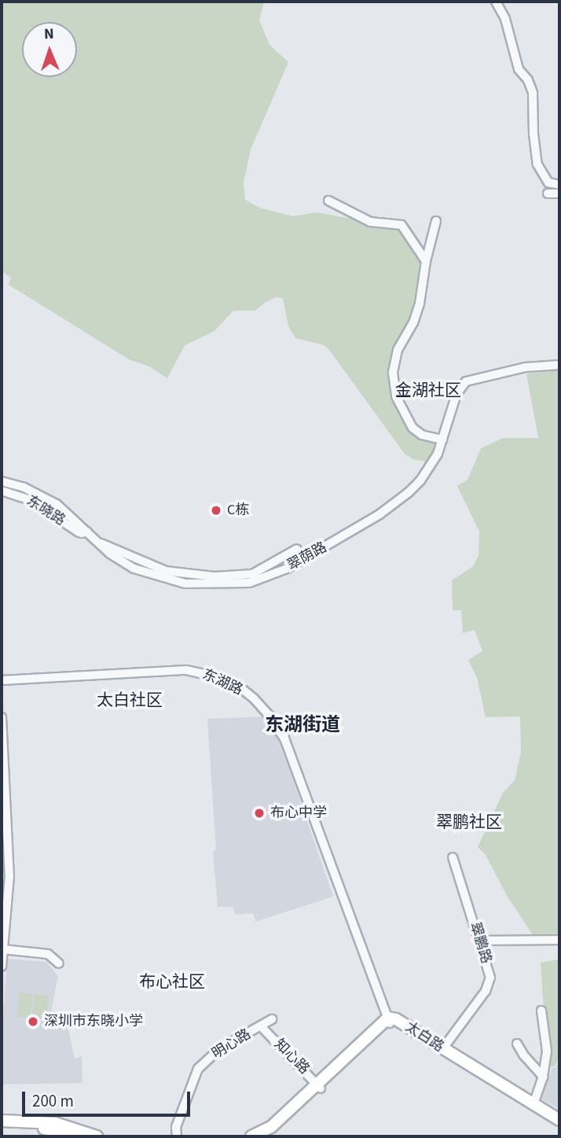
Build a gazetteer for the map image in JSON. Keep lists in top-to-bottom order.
{
  "streets": {
    "main road": ["太白路"],
    "street": [
      "东晓路",
      "翠荫路",
      "东湖路",
      "翠鹏路",
      "明心路",
      "知心路"
    ]
  },
  "crossings": [
    ["东晓路", "翠荫路"],
    ["东湖路", "太白路"],
    ["翠鹏路", "太白路"],
    ["太白路", "知心路"],
    ["明心路", "知心路"]
  ],
  "districts": [
    "金湖社区",
    "太白社区",
    "东湖街道",
    "翠鹏社区",
    "布心社区"
  ],
  "places": ["C栋", "布心中学", "深圳市东晓小学"],
  "scale_bar": "200 m",
  "north": "top"
}
